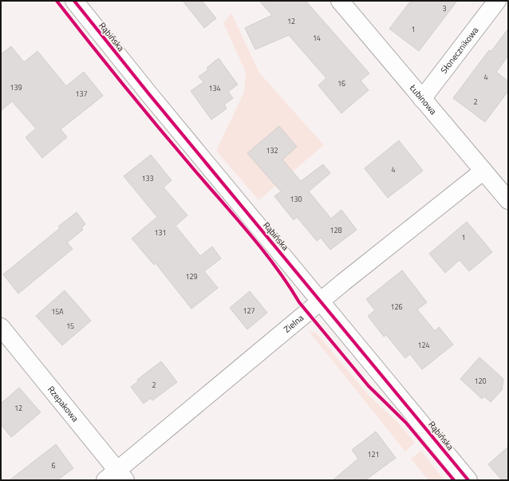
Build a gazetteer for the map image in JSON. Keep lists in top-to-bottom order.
{
  "streets": {
    "street": [
      "Rąbińska",
      "Słonecznikowa",
      "Łubinowa",
      "Zielna",
      "Rzepakowa"
    ]
  },
  "crossings": [
    ["Rąbińska", "Zielna"],
    ["Słonecznikowa", "Łubinowa"],
    ["Łubinowa", "Zielna"],
    ["Zielna", "Rzepakowa"]
  ],
  "house_numbers": [
    "3",
    "12",
    "1",
    "14",
    "4",
    "16",
    "139",
    "134",
    "137",
    "2",
    "132",
    "4",
    "133",
    "130",
    "128",
    "131",
    "1",
    "129",
    "126",
    "127",
    "15A",
    "15",
    "124",
    "120",
    "2",
    "12",
    "121",
    "6"
  ]
}
